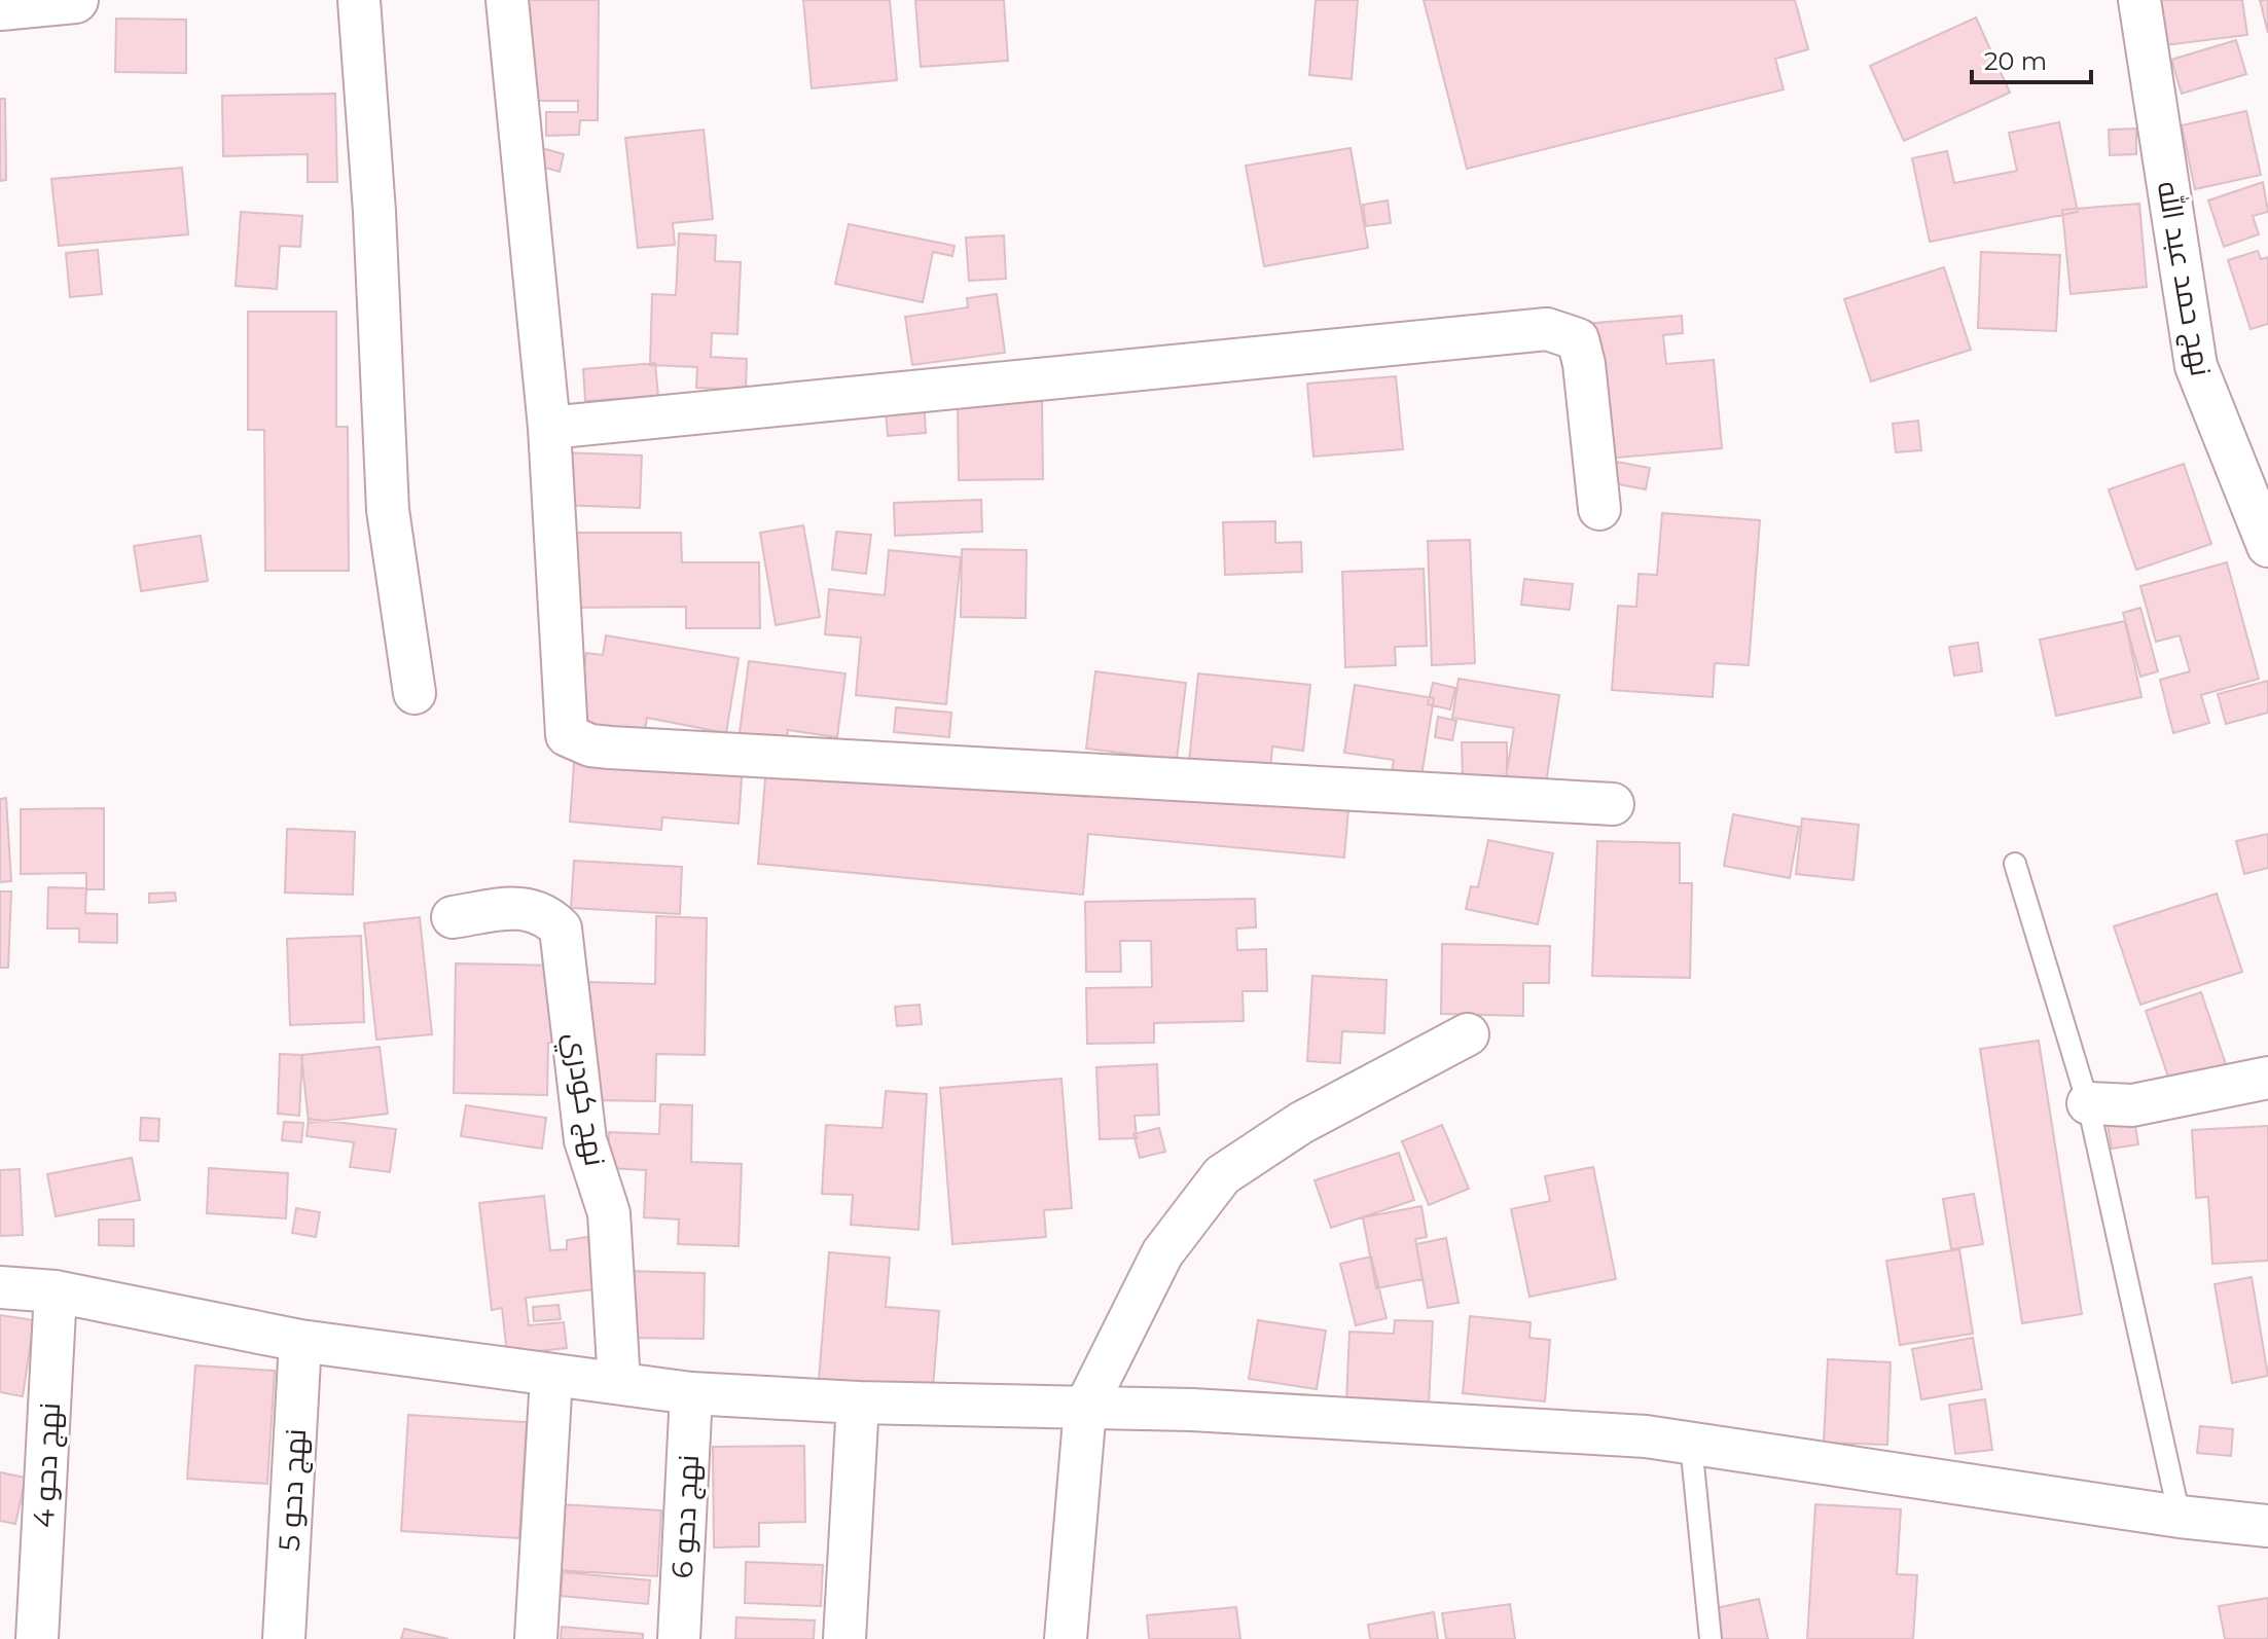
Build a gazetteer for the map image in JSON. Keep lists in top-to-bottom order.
{
  "streets": {
    "street": [
      "نهج حمد عبد الله",
      "نهج كودري",
      "نهج دحو 4",
      "نهج دحو 5",
      "نهج دحو 6"
    ]
  },
  "scale_bar": "20 m"
}
